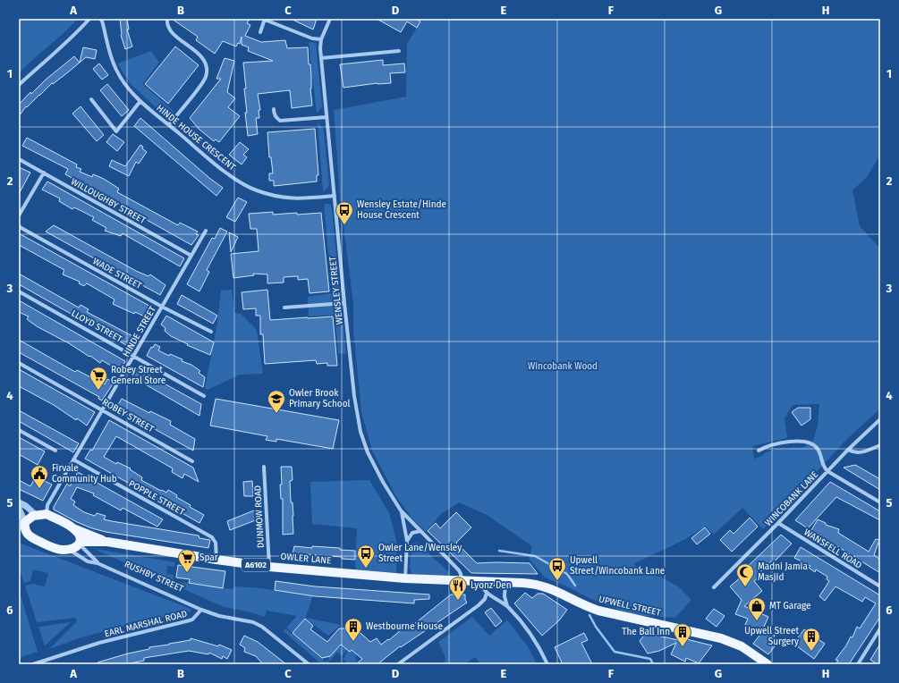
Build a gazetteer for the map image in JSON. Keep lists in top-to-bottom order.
{
  "streets": {
    "main road": ["OWLER LANE", "A6102", "UPWELL STREET"],
    "street": [
      "HINDE HOUSE CRESCENT",
      "WILLOUGHBY STREET",
      "WADE STREET",
      "WENSLEY STREET",
      "LLOYD STREET",
      "HINDE STREET",
      "ROBEY STREET",
      "POPPLE STREET",
      "WINCOBANK LANE",
      "DUNMOW ROAD",
      "WANSFELL ROAD",
      "RUSHBY STREET",
      "EARL MARSHAL ROAD"
    ]
  },
  "crossings": [
    ["HINDE HOUSE CRESCENT", "WENSLEY STREET"],
    ["WILLOUGHBY STREET", "HINDE STREET"],
    ["WADE STREET", "HINDE STREET"],
    ["WENSLEY STREET", "OWLER LANE"],
    ["WENSLEY STREET", "UPWELL STREET"],
    ["LLOYD STREET", "HINDE STREET"],
    ["HINDE STREET", "ROBEY STREET"],
    ["HINDE STREET", "POPPLE STREET"],
    ["HINDE STREET", "OWLER LANE"],
    ["POPPLE STREET", "OWLER LANE"],
    ["WINCOBANK LANE", "WANSFELL ROAD"],
    ["DUNMOW ROAD", "OWLER LANE"],
    ["OWLER LANE", "RUSHBY STREET"],
    ["OWLER LANE", "UPWELL STREET"],
    ["RUSHBY STREET", "EARL MARSHAL ROAD"]
  ],
  "parks": ["Wincobank Wood"],
  "places": {
    "bus stop": ["Wensley Estate/Hinde House Crescent", "Owler Lane/Wensley Street", "Upwell Street/Wincobank Lane"],
    "supermarket": ["Robey Street General Store", "Spar"],
    "school or university": ["Owler Brook Primary School"],
    "public building": ["Firvale Community Hub"],
    "mosque": ["Madni Jamia Masjid"],
    "restaurant": ["Lyonz Den"],
    "shop": ["MT Garage"],
    "building": ["Westbourne House", "The Ball Inn", "Upwell Street Surgery"]
  },
  "grid": {
    "columns": [
      "A",
      "B",
      "C",
      "D",
      "E",
      "F",
      "G",
      "H"
    ],
    "rows": [
      "1",
      "2",
      "3",
      "4",
      "5",
      "6"
    ]
  }
}
